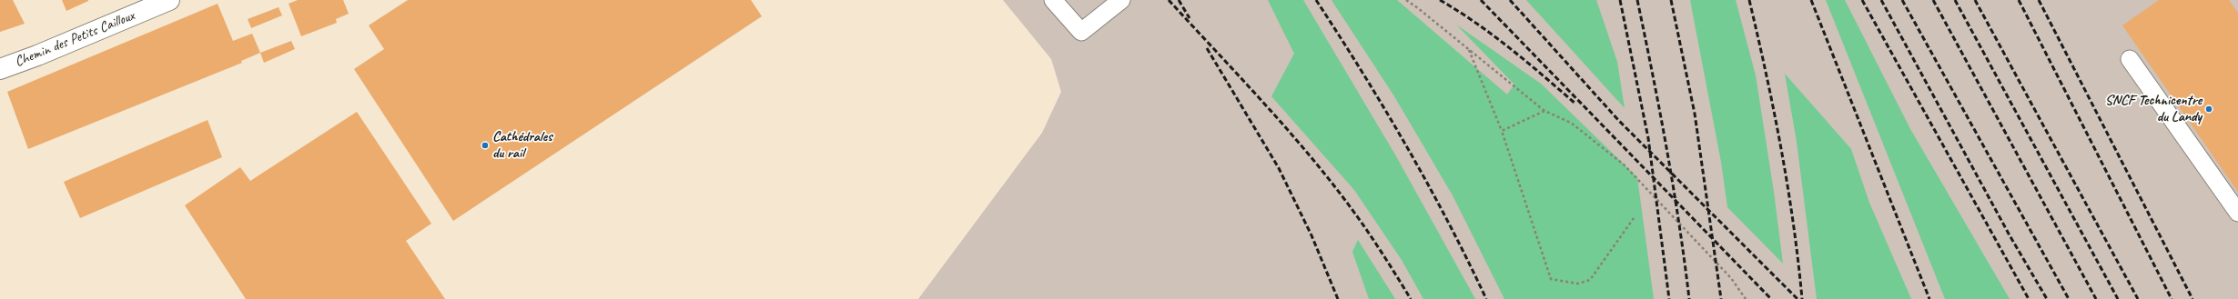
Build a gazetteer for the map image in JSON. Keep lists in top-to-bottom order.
{
  "streets": {
    "street": ["Chemin des Petits Cailloux"]
  },
  "places": ["SNCF Technicentre du Landy", "Cathédrales du rail"]
}
